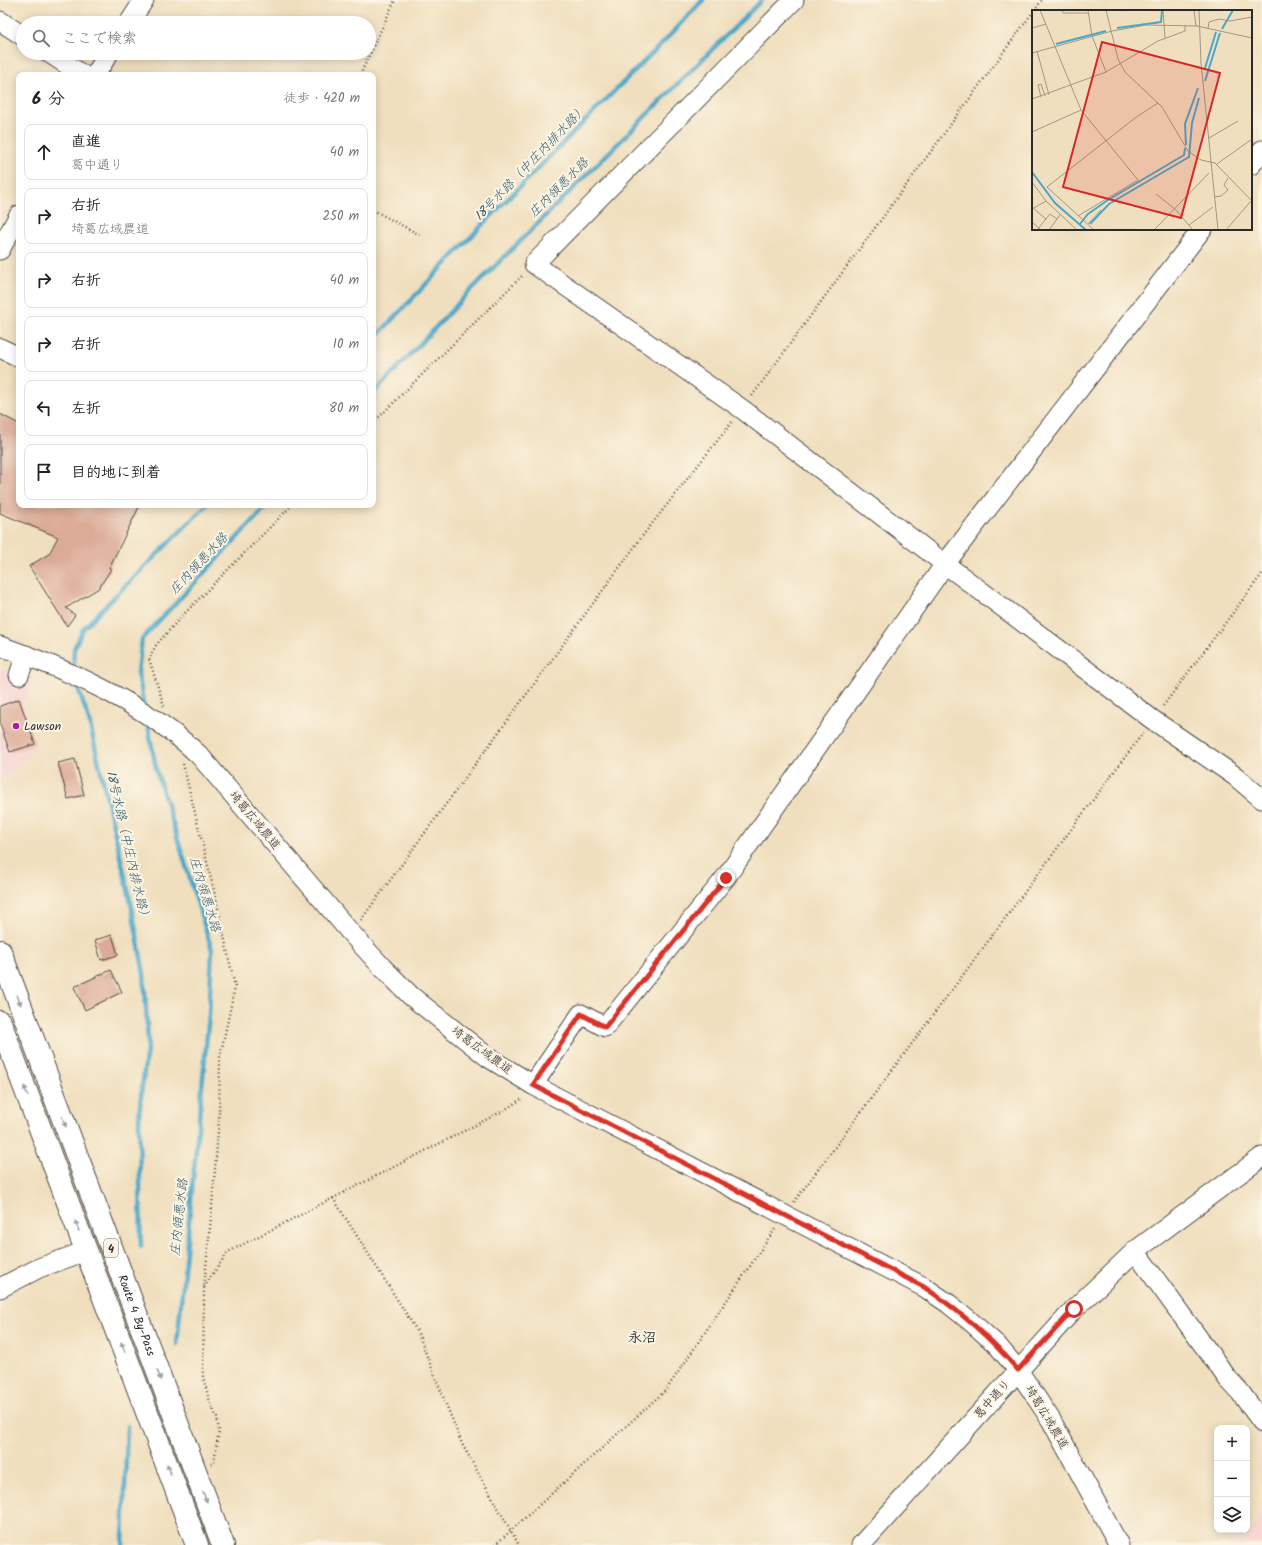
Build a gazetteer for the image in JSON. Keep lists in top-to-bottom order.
{
  "streets": {
    "highway": ["4", "Route 4 By-Pass"],
    "street": ["埼葛広域農道", "葛中通り"]
  },
  "crossings": [
    ["埼葛広域農道", "葛中通り"]
  ],
  "districts": ["永沼"],
  "water": ["18号水路（中庄内排水路）", "庄内領悪水路"],
  "places": ["Lawson"],
  "page": {
    "search": "ここで検索",
    "heading": ["6 分", "徒歩 · 420 m"],
    "list": [
      ["直進", "葛中通り", "40 m"],
      ["右折", "埼葛広域農道", "250 m"],
      ["右折", "40 m"],
      ["右折", "10 m"],
      ["左折", "80 m"],
      "目的地に到着"
    ],
    "map_buttons": ["+", "−"]
  }
}
